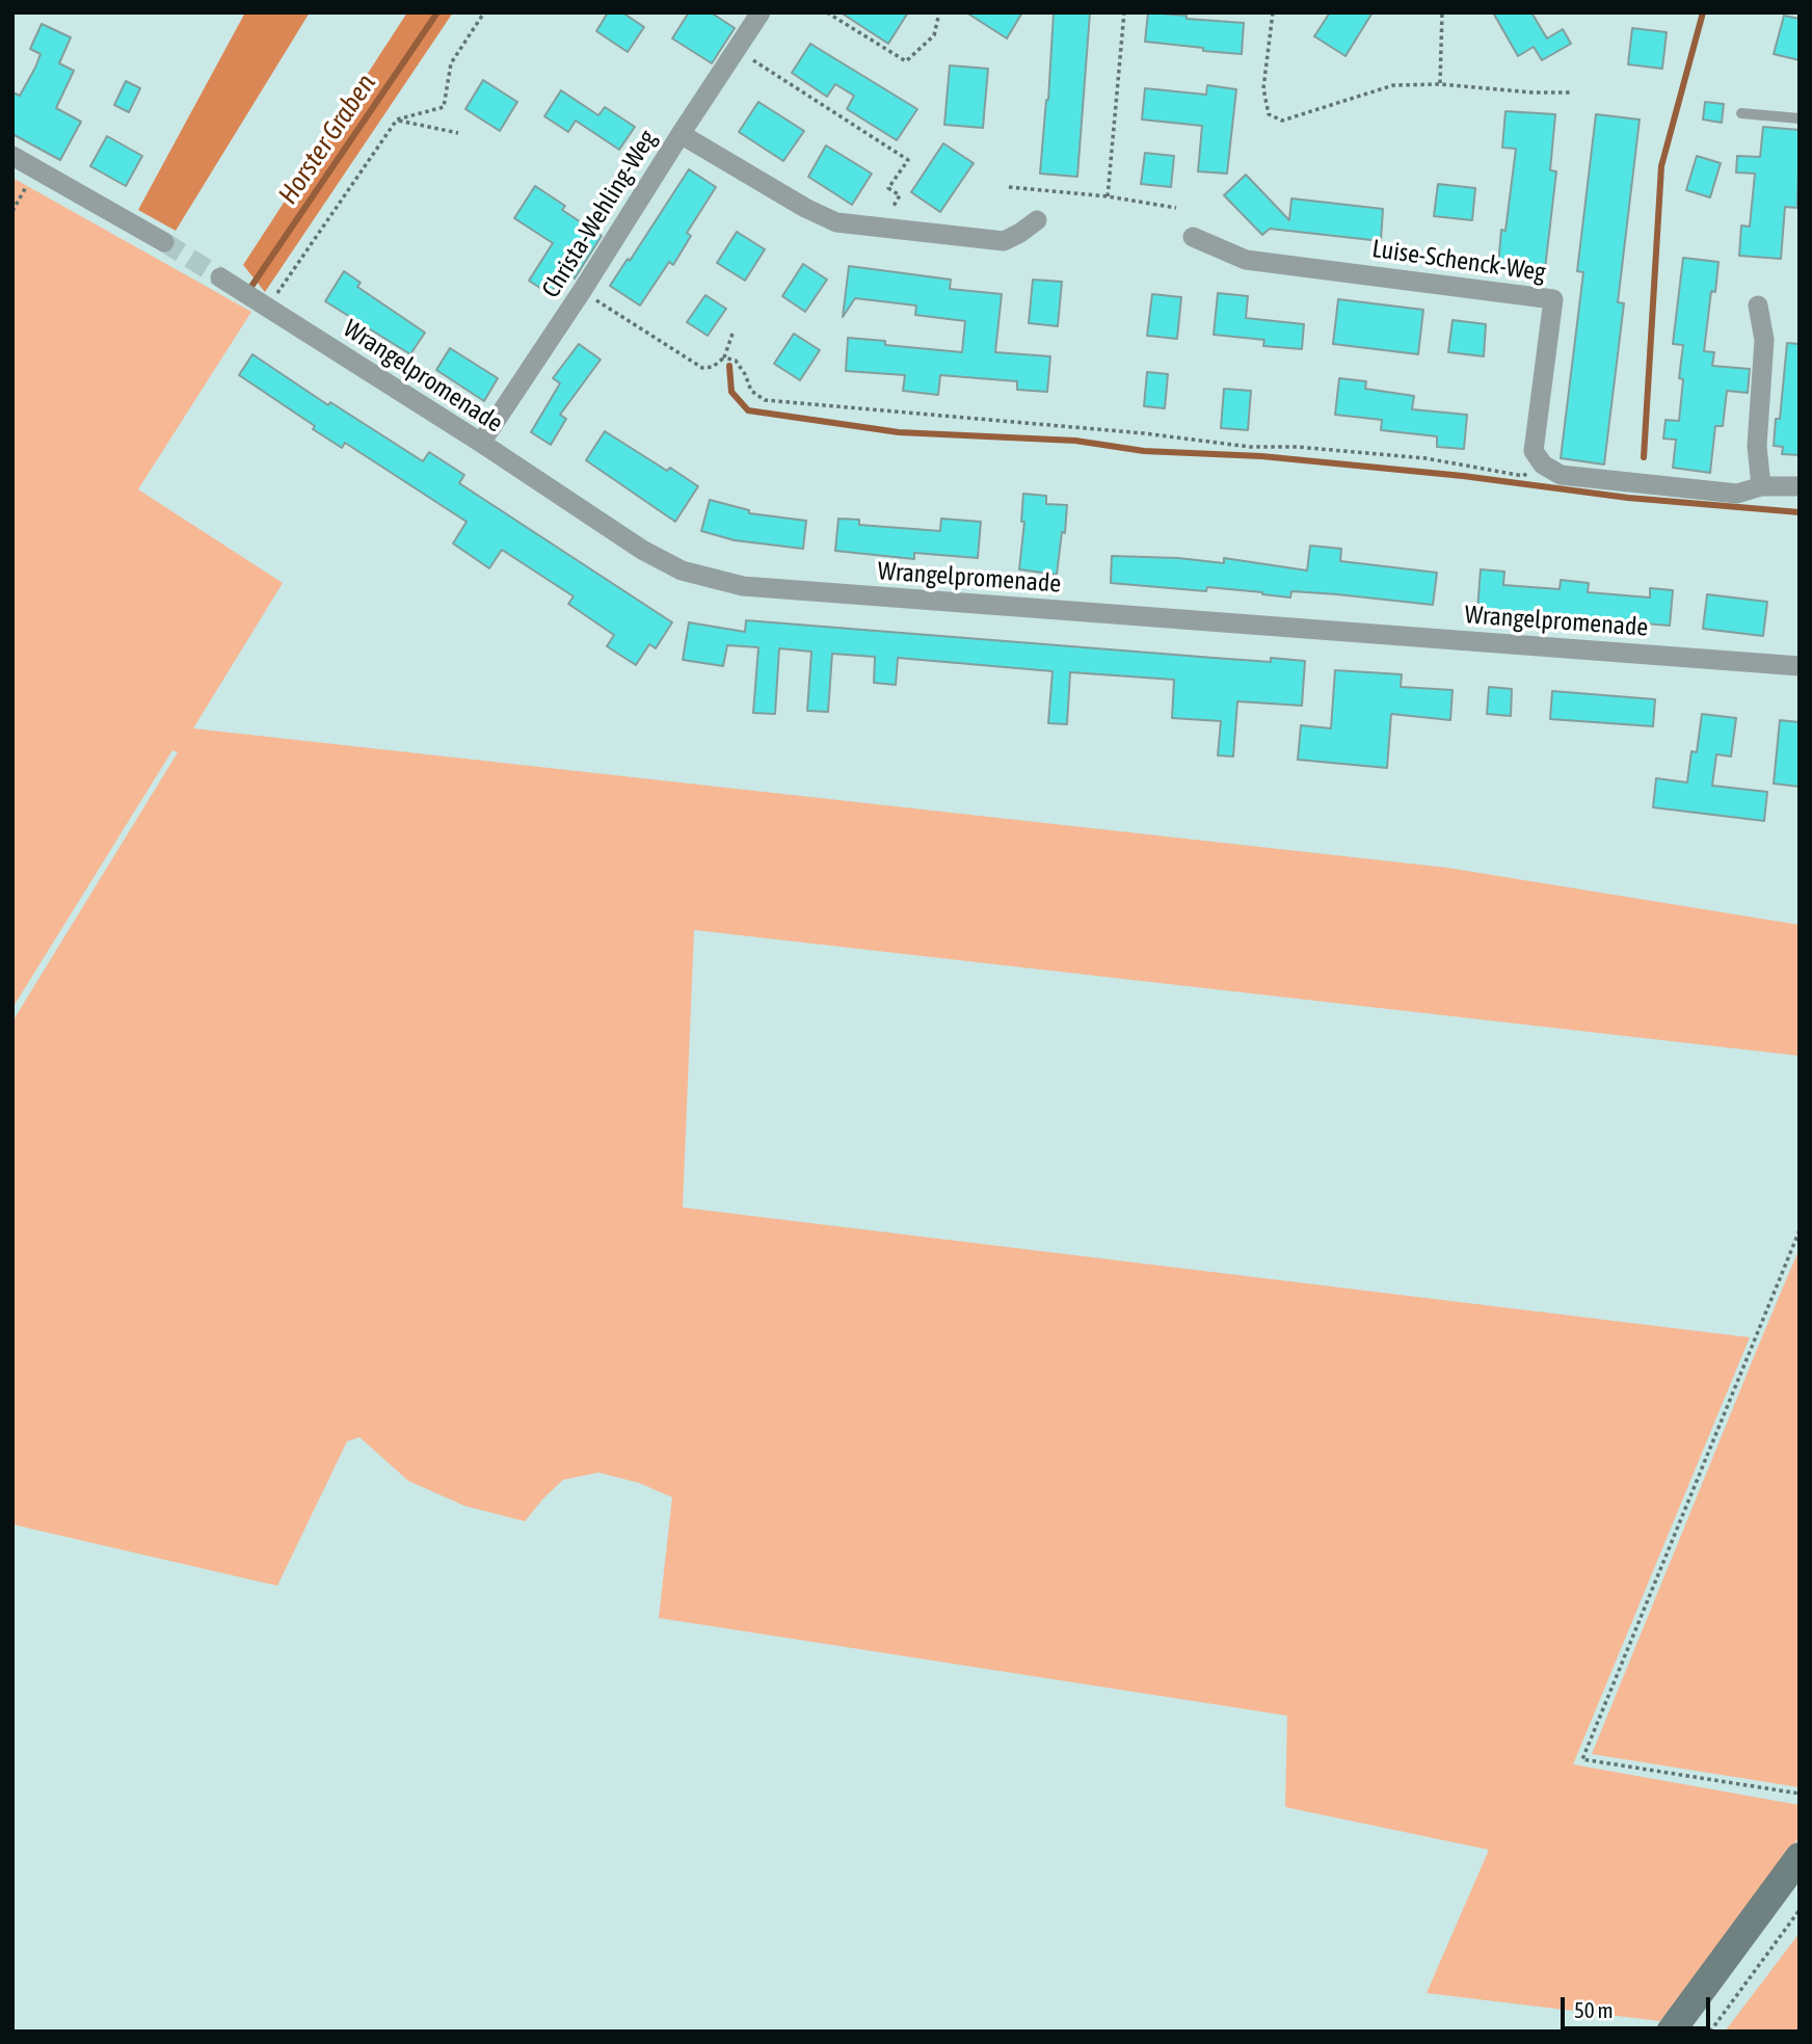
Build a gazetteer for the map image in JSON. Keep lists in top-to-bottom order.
{
  "streets": {
    "street": ["Christa-Wehling-Weg", "Luise-Schenck-Weg", "Wrangelpromenade"]
  },
  "crossings": [
    ["Christa-Wehling-Weg", "Wrangelpromenade"]
  ],
  "water": ["Horster Graben"],
  "scale_bar": "50 m"
}
